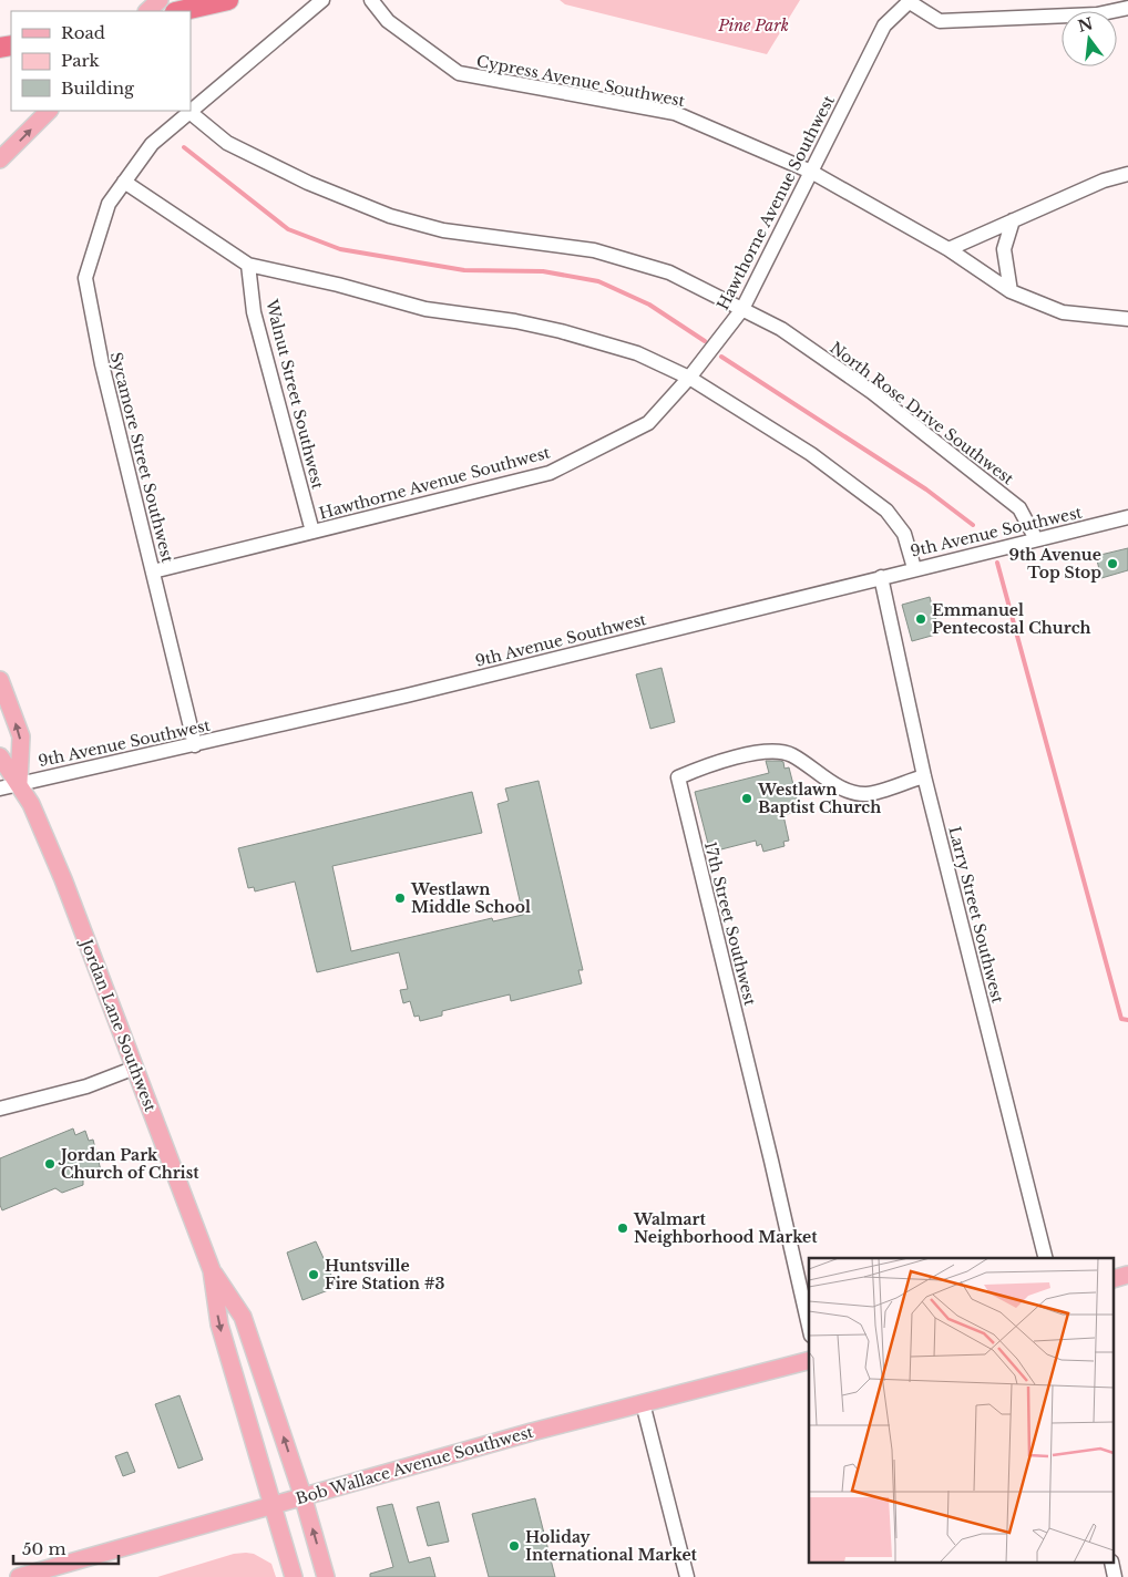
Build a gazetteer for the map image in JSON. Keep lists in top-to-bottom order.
{
  "streets": {
    "main road": ["Jordan Lane Southwest", "Bob Wallace Avenue Southwest"],
    "street": [
      "Cypress Avenue Southwest",
      "Hawthorne Avenue Southwest",
      "Walnut Street Southwest",
      "North Rose Drive Southwest",
      "Sycamore Street Southwest",
      "9th Avenue Southwest",
      "Larry Street Southwest",
      "17th Street Southwest"
    ]
  },
  "crossings": [
    ["Cypress Avenue Southwest", "Hawthorne Avenue Southwest"],
    ["Hawthorne Avenue Southwest", "Walnut Street Southwest"],
    ["Hawthorne Avenue Southwest", "North Rose Drive Southwest"],
    ["Hawthorne Avenue Southwest", "Sycamore Street Southwest"],
    ["North Rose Drive Southwest", "Sycamore Street Southwest"],
    ["North Rose Drive Southwest", "9th Avenue Southwest"],
    ["Sycamore Street Southwest", "9th Avenue Southwest"],
    ["9th Avenue Southwest", "Larry Street Southwest"],
    ["9th Avenue Southwest", "Jordan Lane Southwest"],
    ["Larry Street Southwest", "17th Street Southwest"],
    ["Jordan Lane Southwest", "Bob Wallace Avenue Southwest"]
  ],
  "parks": ["Pine Park"],
  "places": [
    "9th Avenue Top Stop",
    "Emmanuel Pentecostal Church",
    "Westlawn Baptist Church",
    "Westlawn Middle School",
    "Jordan Park Church of Christ",
    "Walmart Neighborhood Market",
    "Huntsville Fire Station #3",
    "Holiday International Market"
  ],
  "legend": ["Road", "Park", "Building"],
  "scale_bar": "50 m",
  "north": "top"
}
